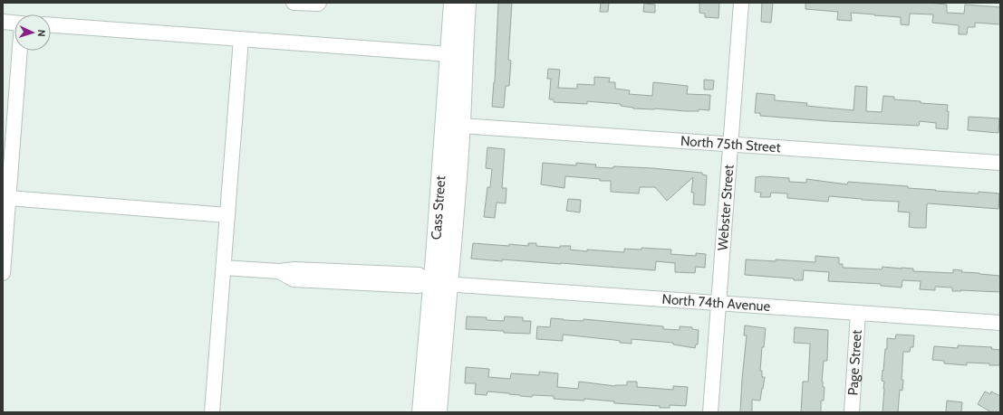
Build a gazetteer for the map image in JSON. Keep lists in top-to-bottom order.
{
  "streets": {
    "main road": ["Cass Street"],
    "street": [
      "North 75th Street",
      "Webster Street",
      "North 74th Avenue",
      "Page Street"
    ]
  },
  "crossings": [
    ["North 75th Street", "Webster Street"],
    ["North 75th Street", "Cass Street"],
    ["Webster Street", "North 74th Avenue"],
    ["Cass Street", "North 74th Avenue"],
    ["North 74th Avenue", "Page Street"]
  ],
  "north": "right"
}
